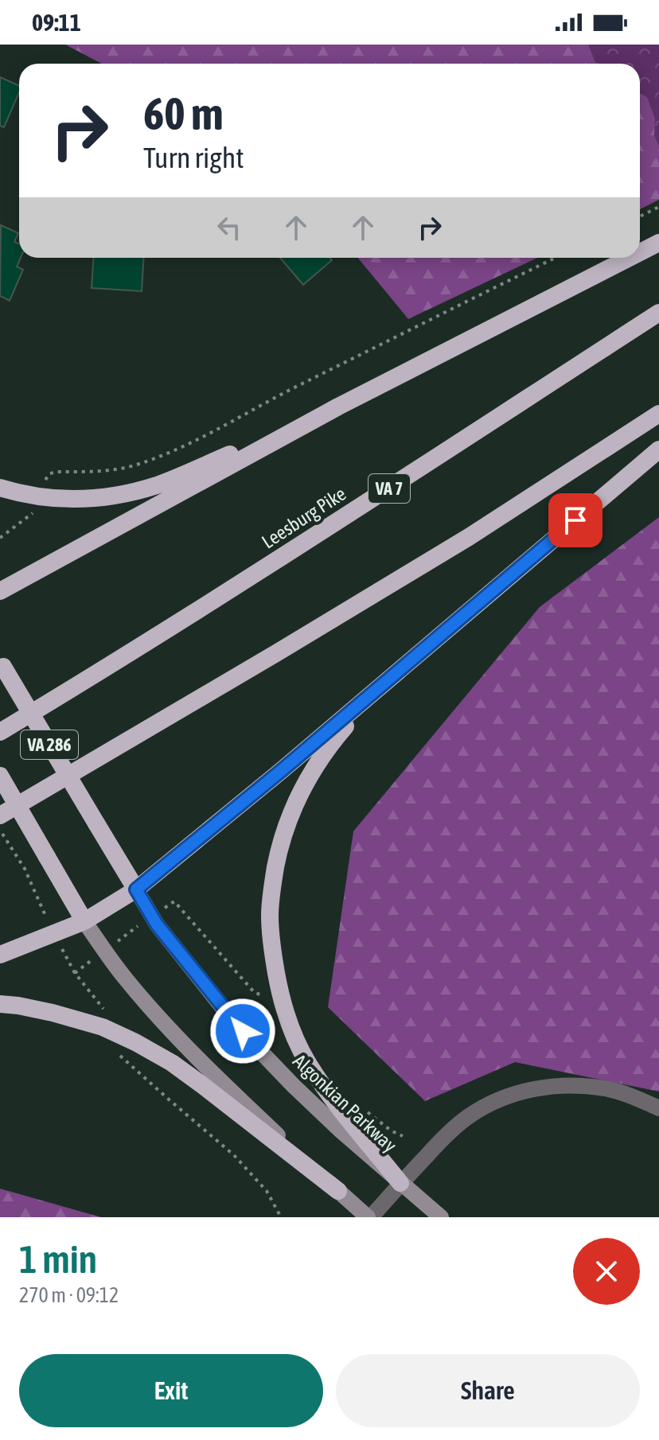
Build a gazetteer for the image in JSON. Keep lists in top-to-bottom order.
{
  "streets": {
    "highway": ["VA 7", "Leesburg Pike", "VA 286"],
    "main road": ["Algonkian Parkway"]
  },
  "crossings": [
    ["VA 286", "Algonkian Parkway"]
  ],
  "page": {
    "status": "09:11",
    "turn": ["60 m", "Turn right"],
    "heading": ["1 min", "270 m · 09:12"],
    "buttons": ["Exit", "Share"]
  }
}
